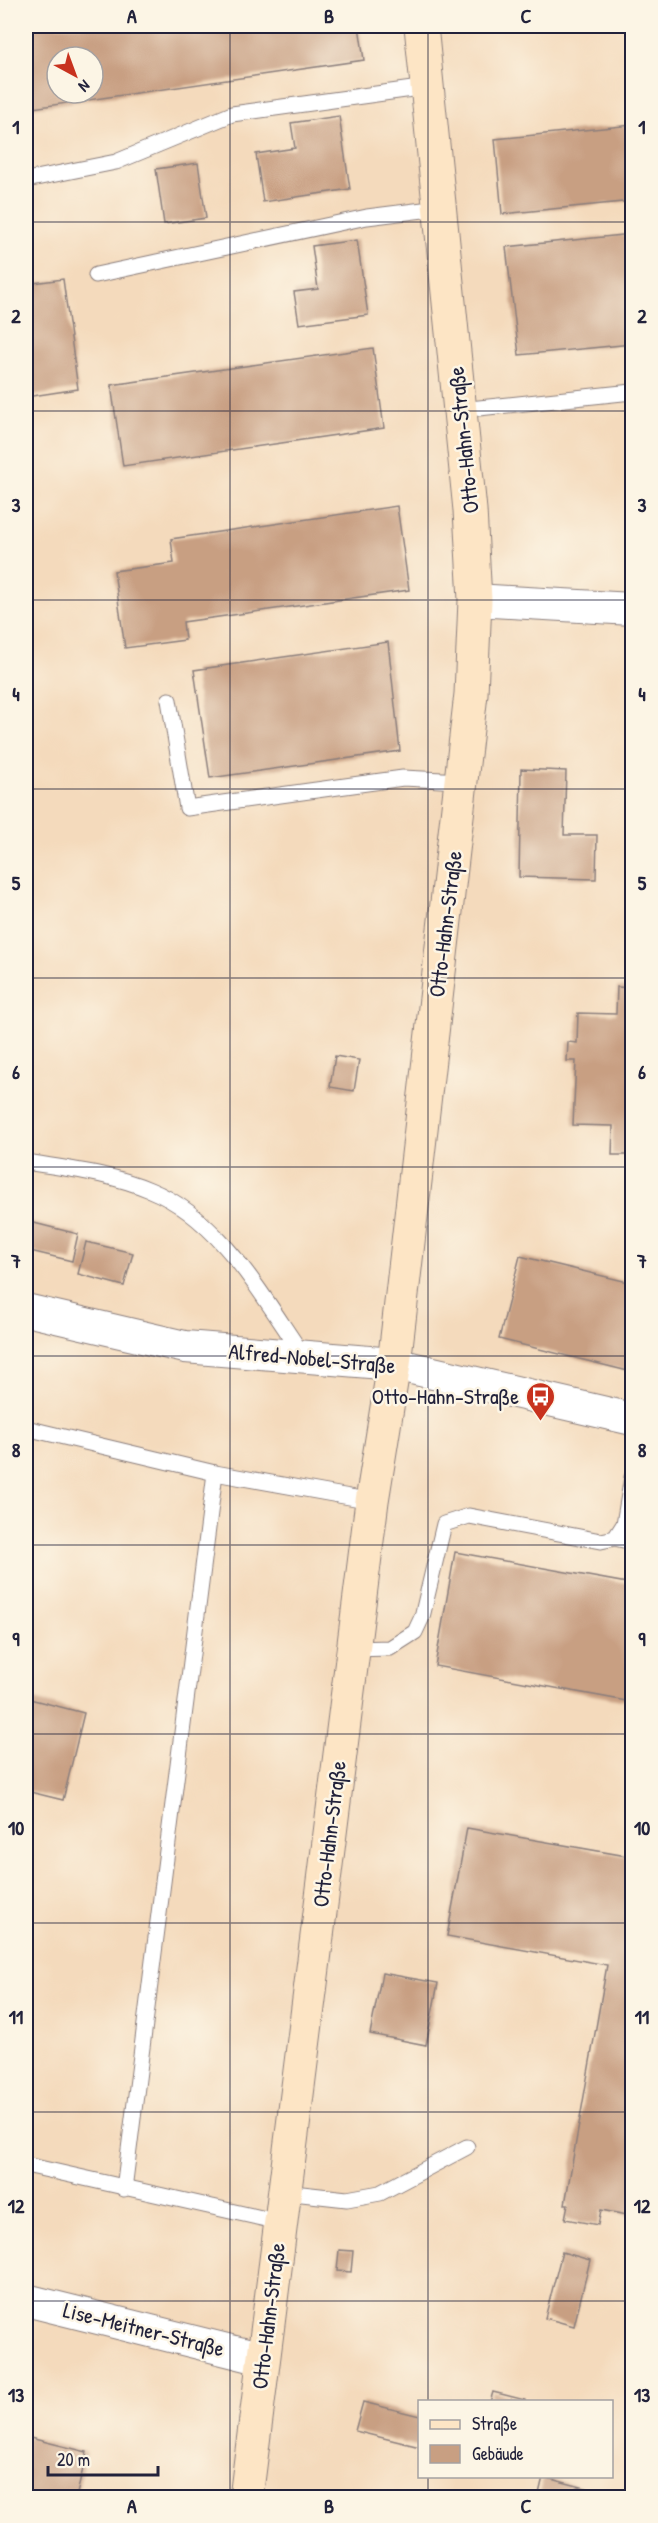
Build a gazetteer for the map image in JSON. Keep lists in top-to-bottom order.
{
  "streets": {
    "street": ["Otto-Hahn-Straße", "Alfred-Nobel-Straße", "Lise-Meitner-Straße"]
  },
  "crossings": [
    ["Otto-Hahn-Straße", "Alfred-Nobel-Straße"],
    ["Otto-Hahn-Straße", "Lise-Meitner-Straße"]
  ],
  "places": {
    "bus stop": ["Otto-Hahn-Straße"]
  },
  "legend": ["Straße", "Gebäude"],
  "scale_bar": "20 m",
  "north": "bottom right",
  "grid": {
    "columns": ["A", "B", "C"],
    "rows": [
      "1",
      "2",
      "3",
      "4",
      "5",
      "6",
      "7",
      "8",
      "9",
      "10",
      "11",
      "12",
      "13"
    ]
  }
}
